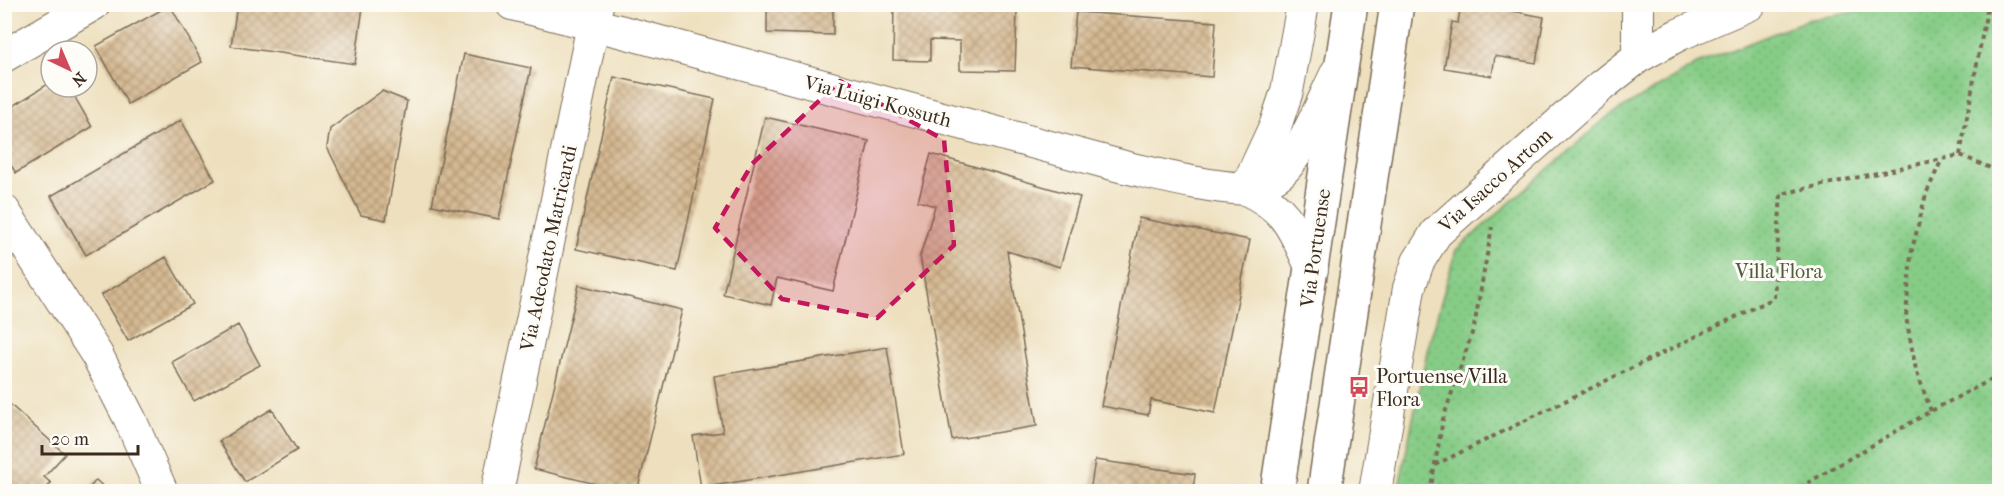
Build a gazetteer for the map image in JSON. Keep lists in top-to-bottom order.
{
  "streets": {
    "main road": ["Via Portuense"],
    "street": ["Via Luigi Kossuth", "Via Isacco Artom", "Via Adeodato Matricardi"]
  },
  "crossings": [
    ["Via Luigi Kossuth", "Via Adeodato Matricardi"],
    ["Via Luigi Kossuth", "Via Portuense"]
  ],
  "parks": ["Villa Flora"],
  "places": {
    "bus stop": ["Portuense/Villa Flora"]
  },
  "scale_bar": "20 m",
  "north": "bottom right"
}
